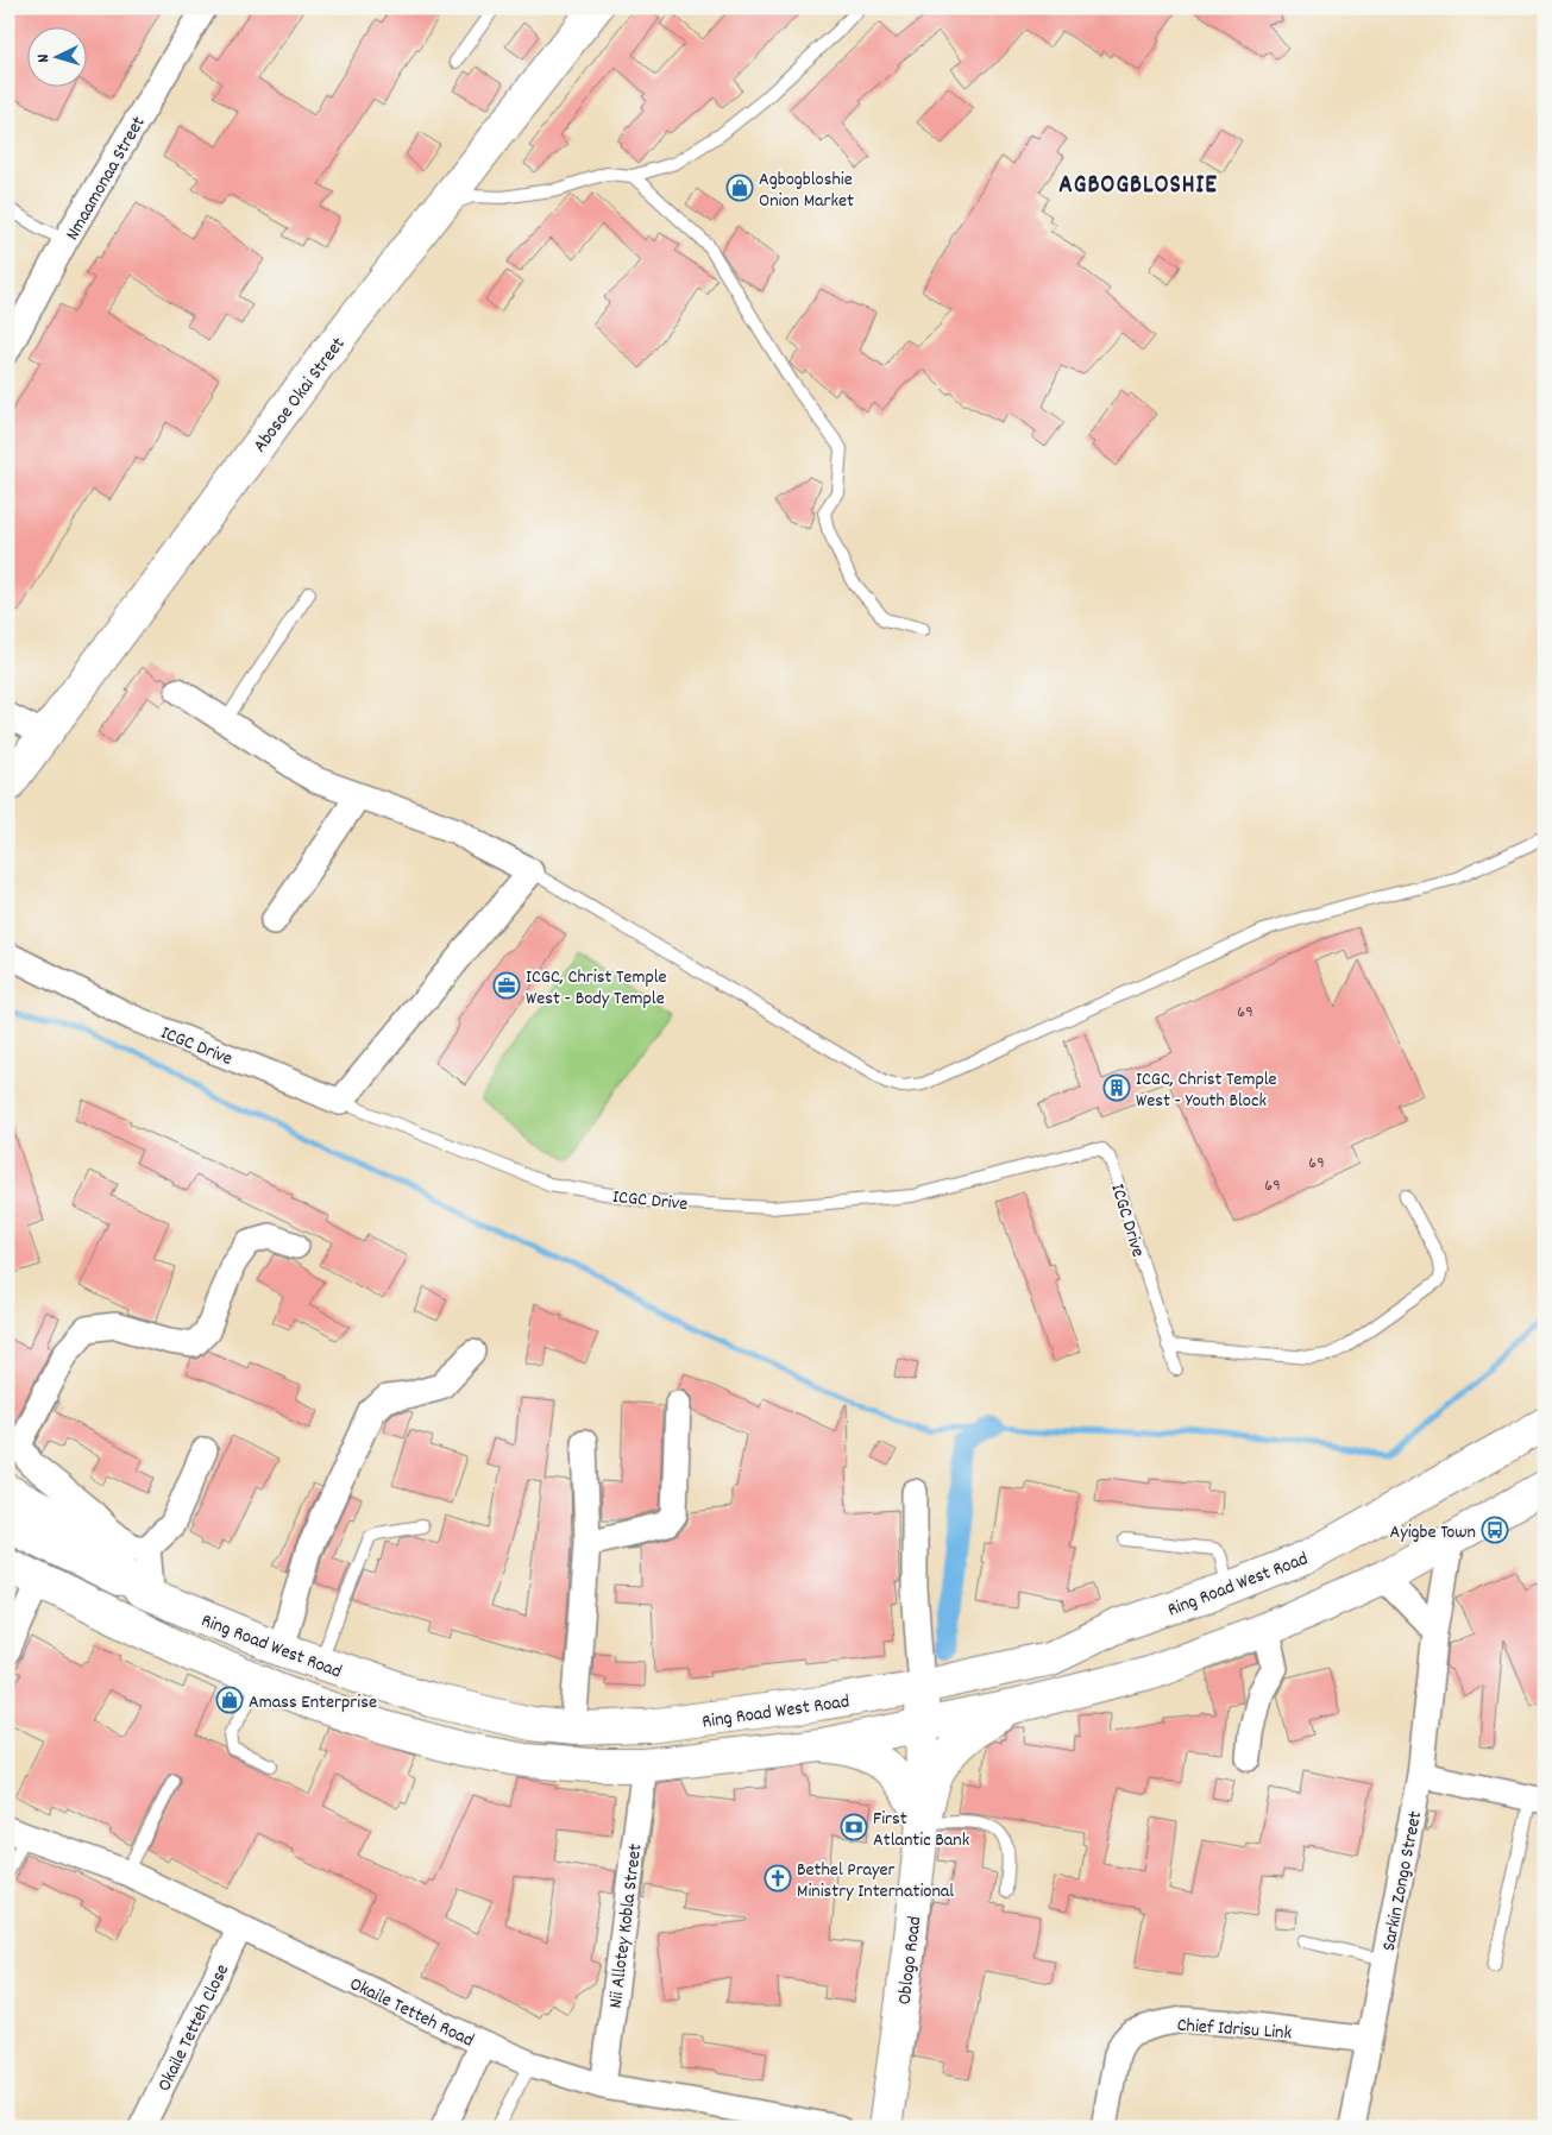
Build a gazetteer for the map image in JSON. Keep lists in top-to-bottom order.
{
  "streets": {
    "main road": ["Abosoe Okai Street", "Ring Road West Road", "Oblogo Road"],
    "street": [
      "Nmaamonaa Street",
      "ICGC Drive",
      "Sarkin Zongo Street",
      "Nii Allotey Kobla Street",
      "Okaile Tetteh Road",
      "Okaile Tetteh Close",
      "Chief Idrisu Link"
    ]
  },
  "crossings": [
    ["Ring Road West Road", "Sarkin Zongo Street"],
    ["Ring Road West Road", "Nii Allotey Kobla Street"],
    ["Ring Road West Road", "Oblogo Road"],
    ["Sarkin Zongo Street", "Chief Idrisu Link"],
    ["Nii Allotey Kobla Street", "Okaile Tetteh Road"],
    ["Okaile Tetteh Road", "Okaile Tetteh Close"]
  ],
  "districts": ["AGBOGBLOSHIE"],
  "places": {
    "shop": ["Agbogbloshie Onion Market", "Amass Enterprise"],
    "office": ["ICGC, Christ Temple West - Body Temple"],
    "building": ["ICGC, Christ Temple West - Youth Block"],
    "bus stop": ["Ayigbe Town"],
    "bank": ["First Atlantic Bank"],
    "church": ["Bethel Prayer Ministry International"]
  },
  "house_numbers": ["69", "69", "69"],
  "north": "left"
}
